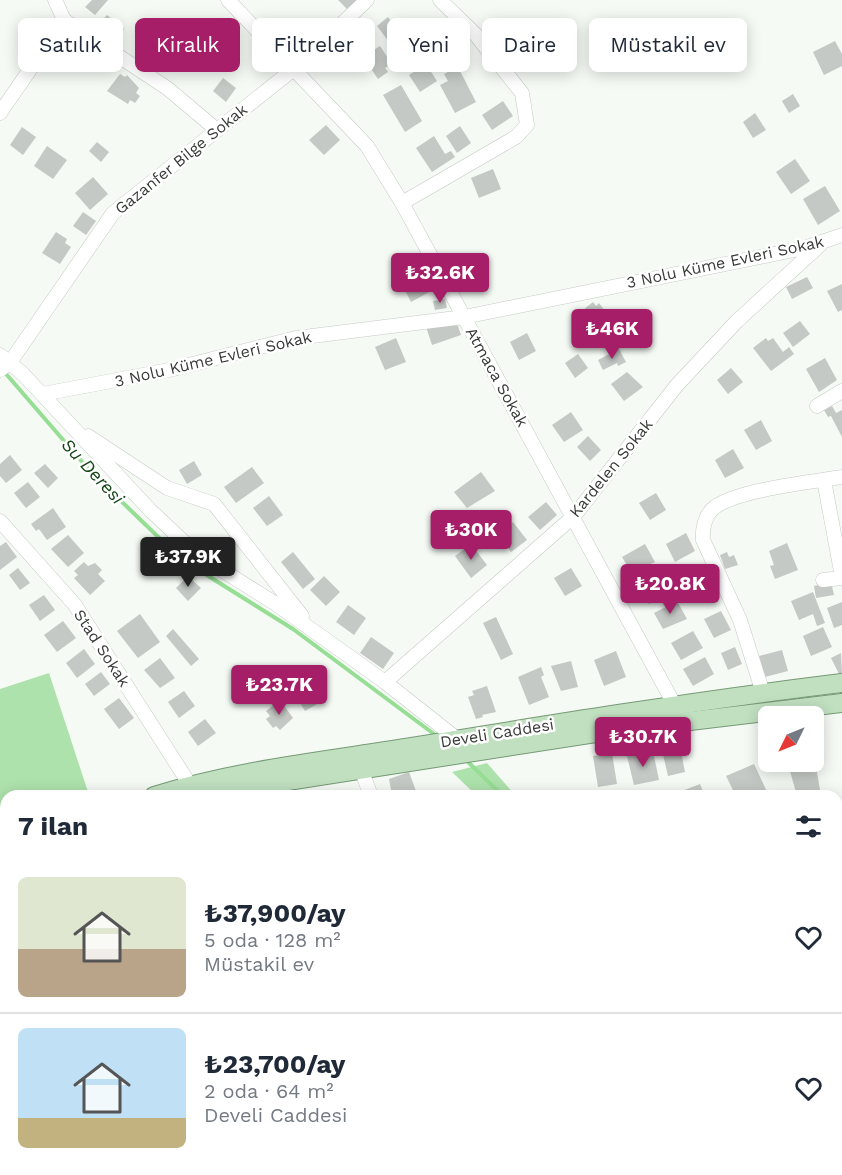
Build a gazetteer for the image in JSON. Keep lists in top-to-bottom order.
{
  "streets": {
    "main road": ["Develi Caddesi"],
    "street": [
      "Gazanfer Bilge Sokak",
      "3 Nolu Küme Evleri Sokak",
      "Atmaca Sokak",
      "Kardelen Sokak",
      "Stad Sokak"
    ]
  },
  "crossings": [
    ["3 Nolu Küme Evleri Sokak", "Atmaca Sokak"],
    ["3 Nolu Küme Evleri Sokak", "Kardelen Sokak"],
    ["Atmaca Sokak", "Kardelen Sokak"],
    ["Atmaca Sokak", "Develi Caddesi"],
    ["Stad Sokak", "Develi Caddesi"]
  ],
  "water": ["Su Deresi"],
  "north": "bottom left",
  "page": {
    "chip": [
      "Satılık",
      "Kiralık",
      "Filtreler",
      "Yeni",
      "Daire",
      "Müstakil ev"
    ],
    "price": [
      "₺32.6K",
      "₺46K",
      "₺30K",
      "₺37.9K",
      "₺20.8K",
      "₺23.7K",
      "₺30.7K"
    ],
    "heading": "7 ilan",
    "list": [
      {
        "name": "₺37,900/ay",
        "note": "5 oda · 128 m² · Müstakil ev"
      },
      {
        "name": "₺23,700/ay",
        "note": "2 oda · 64 m² · Develi Caddesi"
      }
    ]
  }
}
